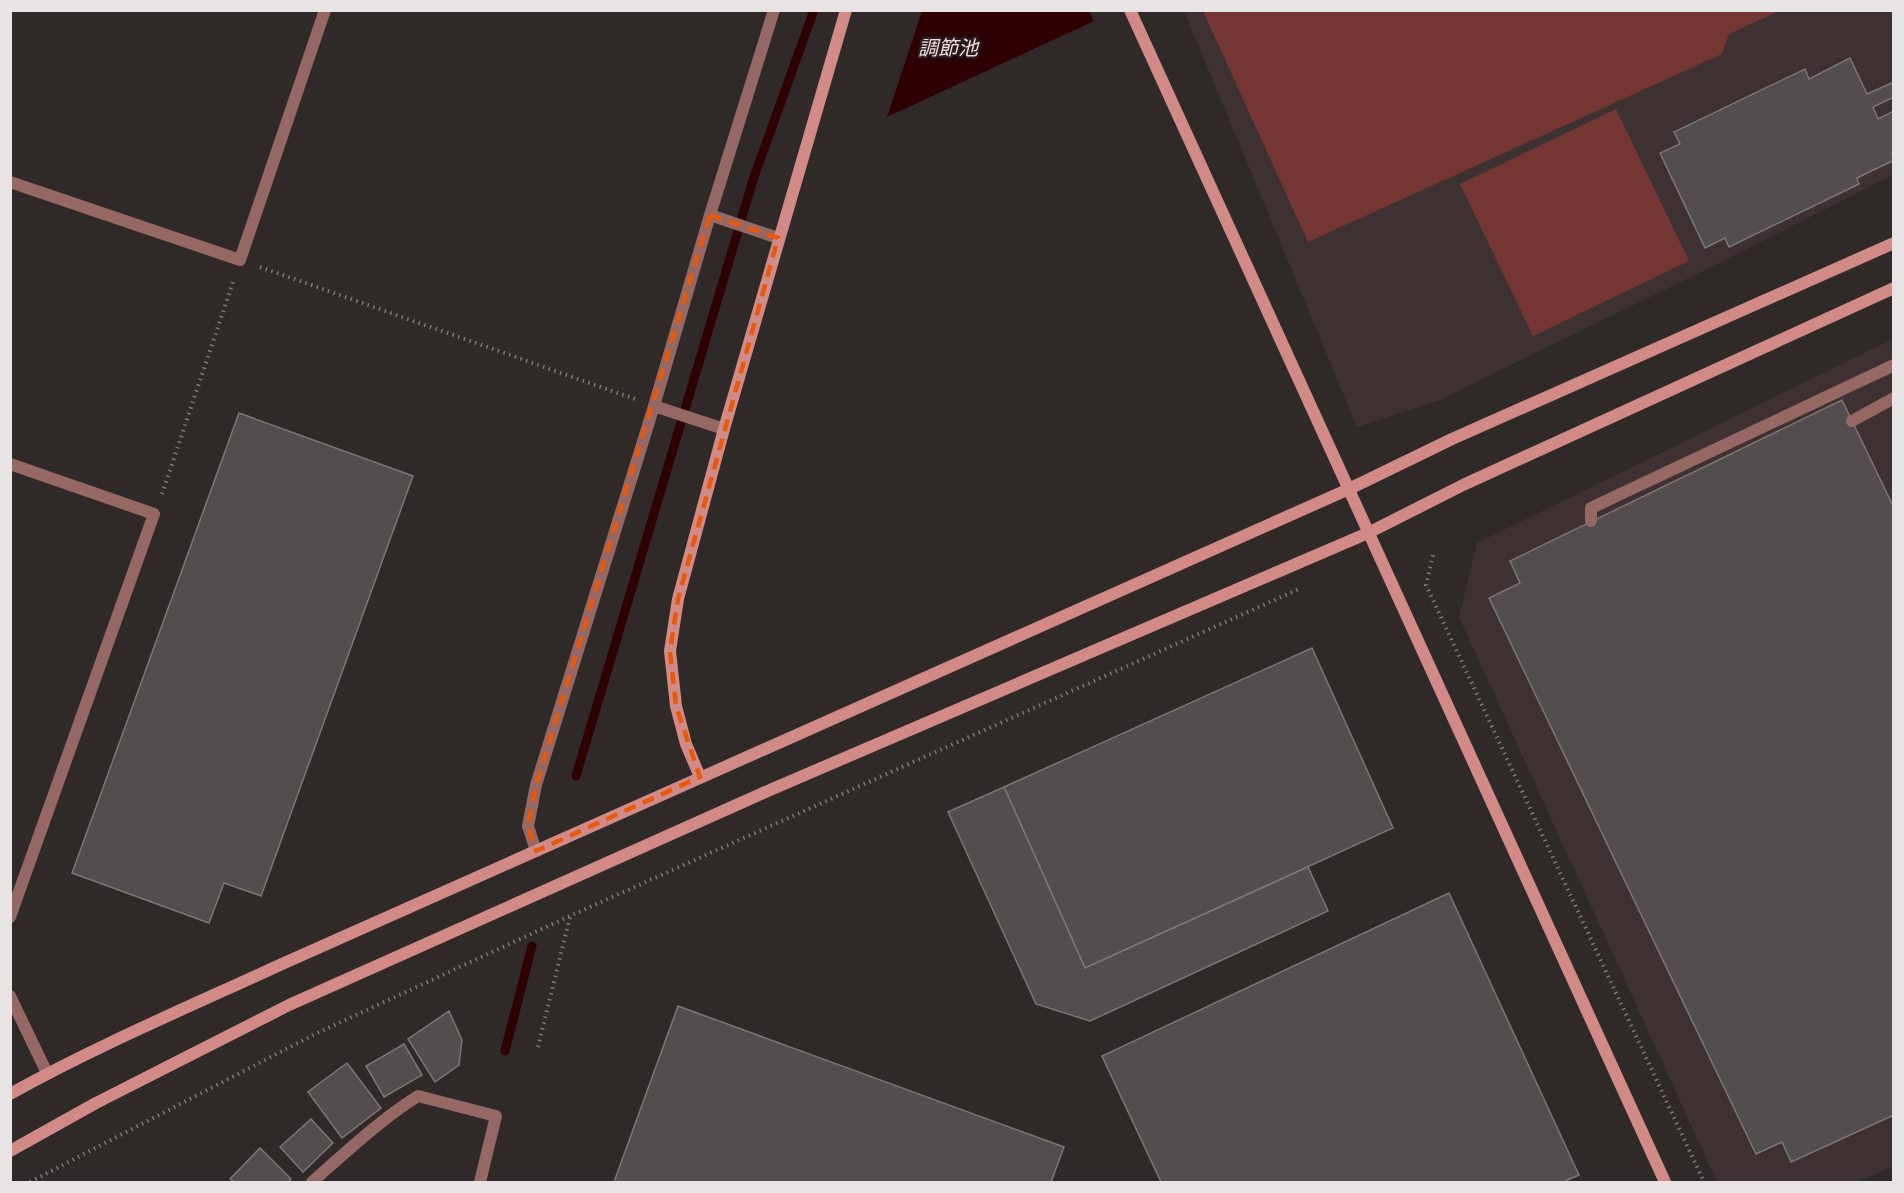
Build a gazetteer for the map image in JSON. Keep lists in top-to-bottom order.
{
  "water": ["調節池"]
}
